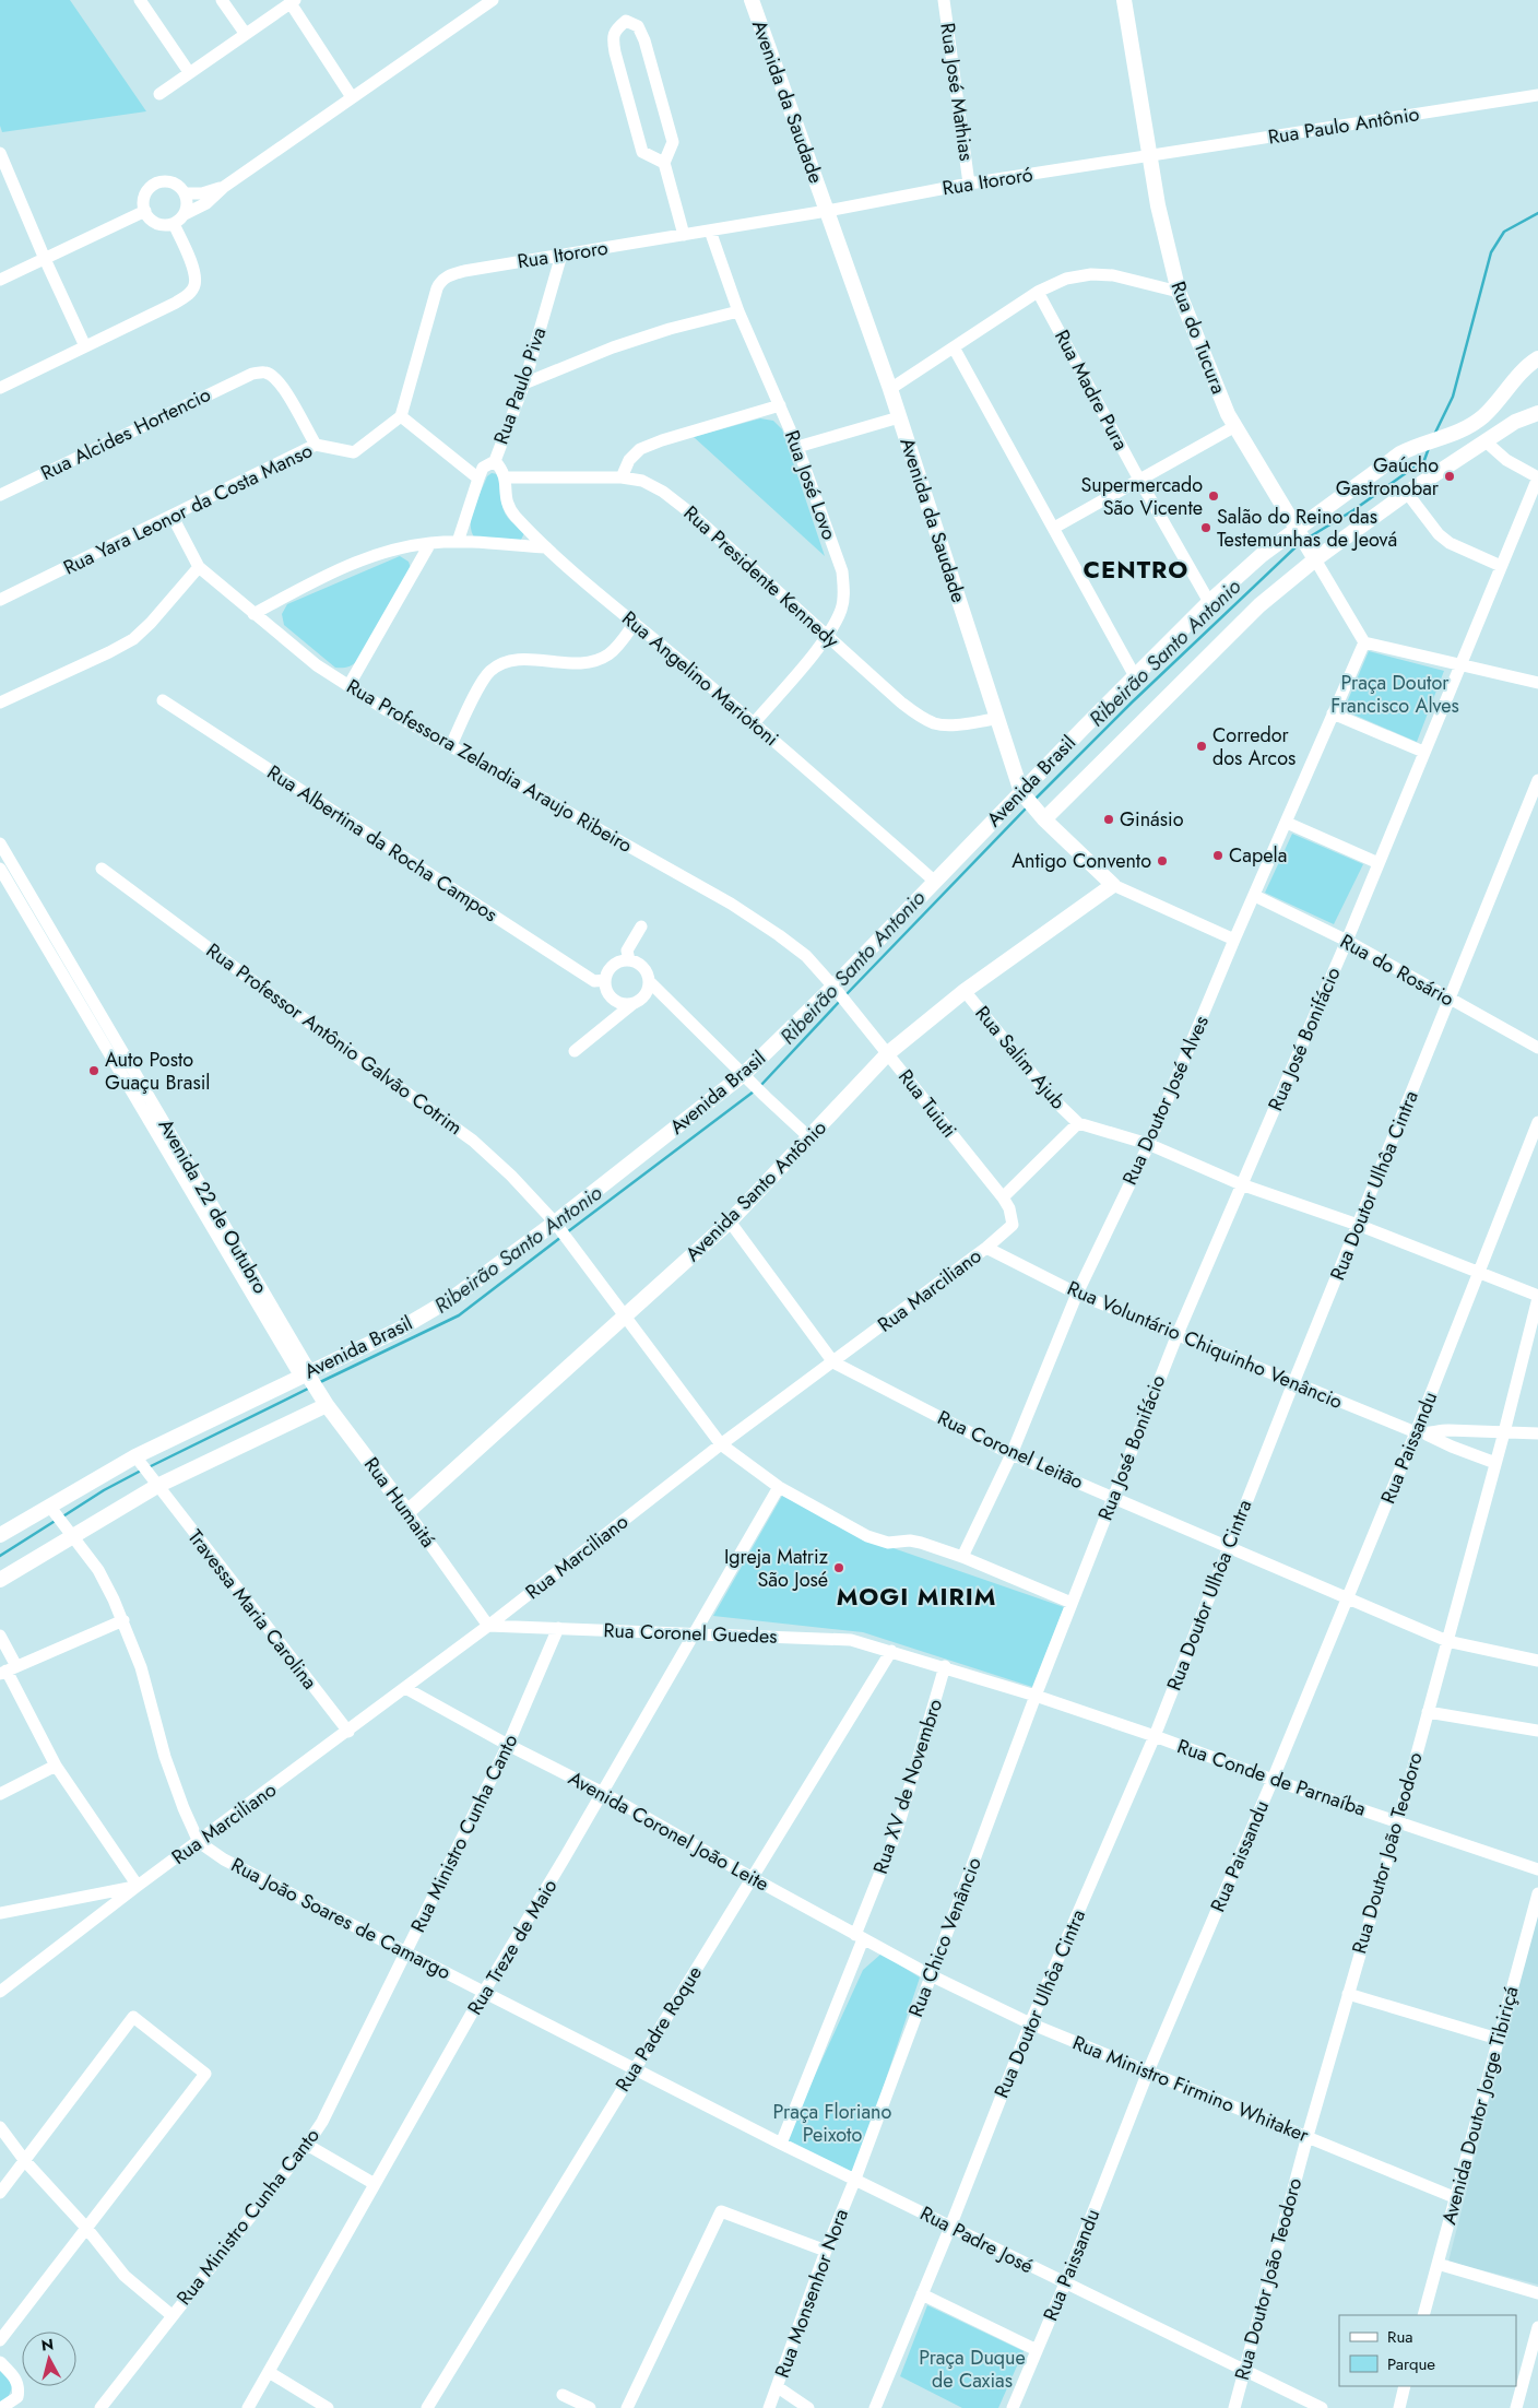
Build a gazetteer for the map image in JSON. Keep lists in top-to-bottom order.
{
  "streets": {
    "main road": [
      "Avenida da Saudade",
      "Rua do Tucura",
      "Avenida Brasil",
      "Avenida Santo Antônio",
      "Rua Humaitá"
    ],
    "street": [
      "Rua José Mathias",
      "Rua Paulo Antônio",
      "Rua Itororó",
      "Rua Itororo",
      "Rua Paulo Piva",
      "Rua Madre Pura",
      "Rua Alcides Hortencio",
      "Rua José Lovo",
      "Rua Yara Leonor da Costa Manso",
      "Rua Presidente Kennedy",
      "Rua Angelino Mariotoni",
      "Rua Professora Zelandia Araujo Ribeiro",
      "Rua Albertina da Rocha Campos",
      "Rua do Rosário",
      "Rua Professor Antônio Galvão Cotrim",
      "Rua José Bonifácio",
      "Rua Salim Ajub",
      "Rua Doutor José Alves",
      "Rua Tuiuti",
      "Rua Doutor Ulhôa Cintra",
      "Avenida 22 de Outubro",
      "Rua Marciliano",
      "Rua Voluntário Chiquinho Venâncio",
      "Rua Paissandu",
      "Rua Coronel Leitão",
      "Travessa Maria Carolina",
      "Rua Coronel Guedes",
      "Rua Conde de Parnaíba",
      "Rua XV de Novembro",
      "Avenida Coronel João Leite",
      "Rua Ministro Cunha Canto",
      "Rua Doutor João Teodoro",
      "Rua João Soares de Camargo",
      "Rua Chico Venâncio",
      "Rua Treze de Maio",
      "Rua Padre Roque",
      "Rua Ministro Firmino Whitaker",
      "Avenida Doutor Jorge Tibiriçá",
      "Rua Padre José",
      "Rua Monsenhor Nora"
    ]
  },
  "crossings": [
    ["Rua José Mathias", "Rua Itororó"],
    ["Avenida da Saudade", "Rua Itororó"],
    ["Avenida da Saudade", "Rua Itororo"],
    ["Avenida da Saudade", "Rua Presidente Kennedy"],
    ["Avenida da Saudade", "Avenida Brasil"],
    ["Avenida da Saudade", "Rua Doutor José Alves"],
    ["Avenida da Saudade", "Avenida Santo Antônio"],
    ["Rua Paulo Antônio", "Rua Itororó"],
    ["Rua Paulo Antônio", "Rua do Tucura"],
    ["Rua Itororó", "Rua Itororo"],
    ["Rua Itororó", "Rua do Tucura"],
    ["Rua Itororo", "Rua Paulo Piva"],
    ["Rua Itororo", "Rua José Lovo"],
    ["Rua Itororo", "Rua Yara Leonor da Costa Manso"],
    ["Rua do Tucura", "Avenida Brasil"],
    ["Rua do Tucura", "Rua Doutor José Alves"],
    ["Rua Madre Pura", "Avenida Brasil"],
    ["Rua Alcides Hortencio", "Rua Yara Leonor da Costa Manso"],
    ["Rua José Lovo", "Rua Presidente Kennedy"],
    ["Rua José Lovo", "Rua Angelino Mariotoni"],
    ["Rua Yara Leonor da Costa Manso", "Rua Professora Zelandia Araujo Ribeiro"],
    ["Rua Presidente Kennedy", "Rua Angelino Mariotoni"],
    ["Rua Angelino Mariotoni", "Avenida Brasil"],
    ["Rua Professora Zelandia Araujo Ribeiro", "Avenida Brasil"],
    ["Rua Professora Zelandia Araujo Ribeiro", "Rua Tuiuti"],
    ["Avenida Brasil", "Rua Professor Antônio Galvão Cotrim"],
    ["Avenida Brasil", "Rua Tuiuti"],
    ["Avenida Brasil", "Avenida 22 de Outubro"],
    ["Avenida Brasil", "Rua Humaitá"],
    ["Avenida Brasil", "Travessa Maria Carolina"],
    ["Rua do Rosário", "Rua José Bonifácio"],
    ["Rua do Rosário", "Rua Doutor José Alves"],
    ["Rua do Rosário", "Rua Doutor Ulhôa Cintra"],
    ["Rua Professor Antônio Galvão Cotrim", "Rua José Bonifácio"],
    ["Rua Professor Antônio Galvão Cotrim", "Rua Doutor José Alves"],
    ["Rua Professor Antônio Galvão Cotrim", "Avenida Santo Antônio"],
    ["Rua Professor Antônio Galvão Cotrim", "Rua Marciliano"],
    ["Rua Professor Antônio Galvão Cotrim", "Rua Treze de Maio"],
    ["Rua José Bonifácio", "Rua Voluntário Chiquinho Venâncio"],
    ["Rua José Bonifácio", "Rua Coronel Leitão"],
    ["Rua José Bonifácio", "Rua Conde de Parnaíba"],
    ["Rua José Bonifácio", "Rua Chico Venâncio"],
    ["Rua Salim Ajub", "Avenida Santo Antônio"],
    ["Rua Doutor José Alves", "Rua Voluntário Chiquinho Venâncio"],
    ["Rua Doutor José Alves", "Rua Coronel Leitão"],
    ["Rua Tuiuti", "Avenida Santo Antônio"],
    ["Rua Tuiuti", "Rua Marciliano"],
    ["Rua Doutor Ulhôa Cintra", "Rua Voluntário Chiquinho Venâncio"],
    ["Rua Doutor Ulhôa Cintra", "Rua Coronel Leitão"],
    ["Rua Doutor Ulhôa Cintra", "Rua Conde de Parnaíba"],
    ["Rua Doutor Ulhôa Cintra", "Rua Ministro Firmino Whitaker"],
    ["Rua Doutor Ulhôa Cintra", "Rua Padre José"],
    ["Avenida Santo Antônio", "Rua Coronel Leitão"],
    ["Avenida Santo Antônio", "Rua Humaitá"],
    ["Avenida 22 de Outubro", "Rua Humaitá"],
    ["Rua Marciliano", "Rua Voluntário Chiquinho Venâncio"],
    ["Rua Marciliano", "Rua Coronel Leitão"],
    ["Rua Marciliano", "Rua Humaitá"],
    ["Rua Marciliano", "Travessa Maria Carolina"],
    ["Rua Marciliano", "Rua Coronel Guedes"],
    ["Rua Marciliano", "Avenida Coronel João Leite"],
    ["Rua Marciliano", "Rua João Soares de Camargo"],
    ["Rua Voluntário Chiquinho Venâncio", "Rua Paissandu"],
    ["Rua Voluntário Chiquinho Venâncio", "Rua Doutor João Teodoro"],
    ["Rua Paissandu", "Rua Coronel Leitão"],
    ["Rua Paissandu", "Rua Conde de Parnaíba"],
    ["Rua Paissandu", "Rua Ministro Firmino Whitaker"],
    ["Rua Paissandu", "Rua Padre José"],
    ["Rua Coronel Leitão", "Rua Doutor João Teodoro"],
    ["Rua Humaitá", "Rua Coronel Guedes"],
    ["Rua Coronel Guedes", "Rua Conde de Parnaíba"],
    ["Rua Coronel Guedes", "Rua XV de Novembro"],
    ["Rua Coronel Guedes", "Rua Ministro Cunha Canto"],
    ["Rua Coronel Guedes", "Rua Treze de Maio"],
    ["Rua Coronel Guedes", "Rua Padre Roque"],
    ["Rua Conde de Parnaíba", "Rua XV de Novembro"],
    ["Rua Conde de Parnaíba", "Rua Doutor João Teodoro"],
    ["Rua Conde de Parnaíba", "Rua Chico Venâncio"],
    ["Rua XV de Novembro", "Avenida Coronel João Leite"],
    ["Avenida Coronel João Leite", "Rua Ministro Cunha Canto"],
    ["Avenida Coronel João Leite", "Rua Chico Venâncio"],
    ["Avenida Coronel João Leite", "Rua Treze de Maio"],
    ["Avenida Coronel João Leite", "Rua Padre Roque"],
    ["Avenida Coronel João Leite", "Rua Ministro Firmino Whitaker"],
    ["Rua Ministro Cunha Canto", "Rua João Soares de Camargo"],
    ["Rua Doutor João Teodoro", "Rua Ministro Firmino Whitaker"],
    ["Rua Doutor João Teodoro", "Rua Padre José"],
    ["Rua João Soares de Camargo", "Rua Treze de Maio"],
    ["Rua João Soares de Camargo", "Rua Padre Roque"],
    ["Rua João Soares de Camargo", "Rua Padre José"],
    ["Rua Chico Venâncio", "Rua Ministro Firmino Whitaker"],
    ["Rua Chico Venâncio", "Rua Padre José"],
    ["Rua Chico Venâncio", "Rua Monsenhor Nora"],
    ["Rua Padre Roque", "Rua Padre José"],
    ["Rua Ministro Firmino Whitaker", "Avenida Doutor Jorge Tibiriçá"],
    ["Rua Padre José", "Rua Monsenhor Nora"]
  ],
  "districts": ["CENTRO", "MOGI MIRIM"],
  "water": ["Ribeirão Santo Antonio"],
  "parks": ["Praça Doutor Francisco Alves", "Praça Floriano Peixoto", "Praça Duque de Caxias"],
  "places": [
    "Gaúcho Gastronobar",
    "Supermercado São Vicente",
    "Salão do Reino das Testemunhas de Jeová",
    "Corredor dos Arcos",
    "Ginásio",
    "Capela",
    "Antigo Convento",
    "Auto Posto Guaçu Brasil",
    "Igreja Matriz São José"
  ],
  "legend": ["Rua", "Parque"],
  "north": "top"
}
